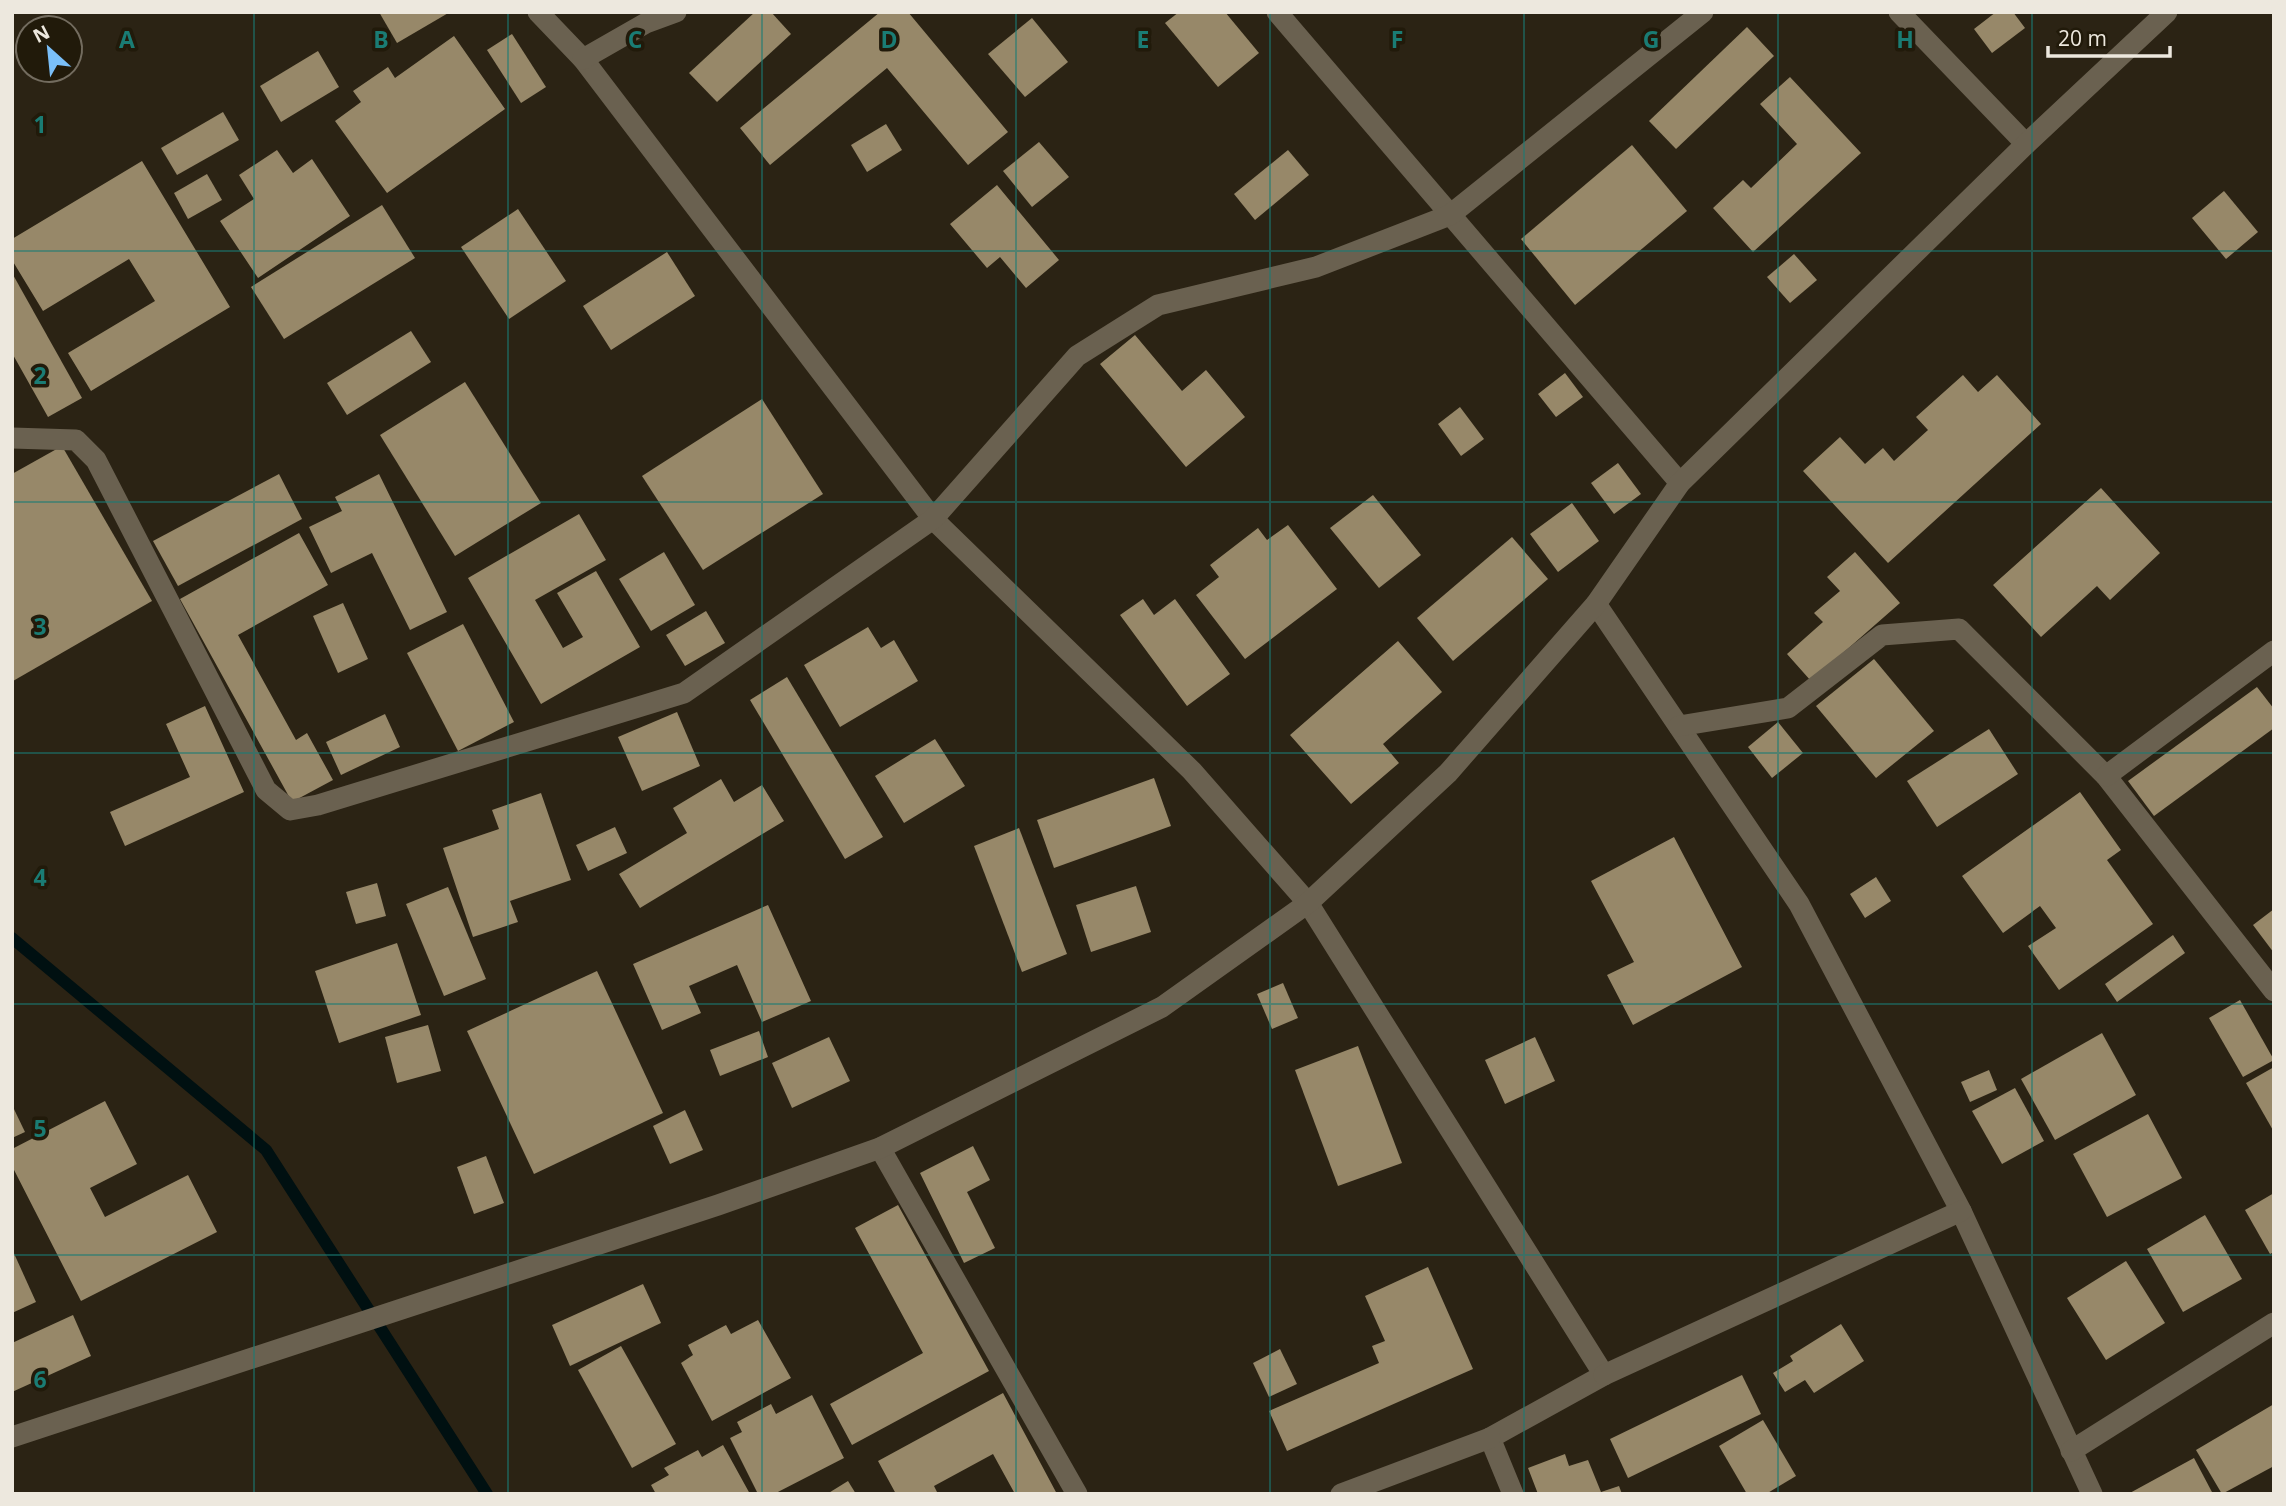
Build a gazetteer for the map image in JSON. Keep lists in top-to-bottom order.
{
  "scale_bar": "20 m",
  "north": "top left",
  "grid": {
    "columns": [
      "A",
      "B",
      "C",
      "D",
      "E",
      "F",
      "G",
      "H"
    ],
    "rows": [
      "1",
      "2",
      "3",
      "4",
      "5",
      "6"
    ]
  }
}
